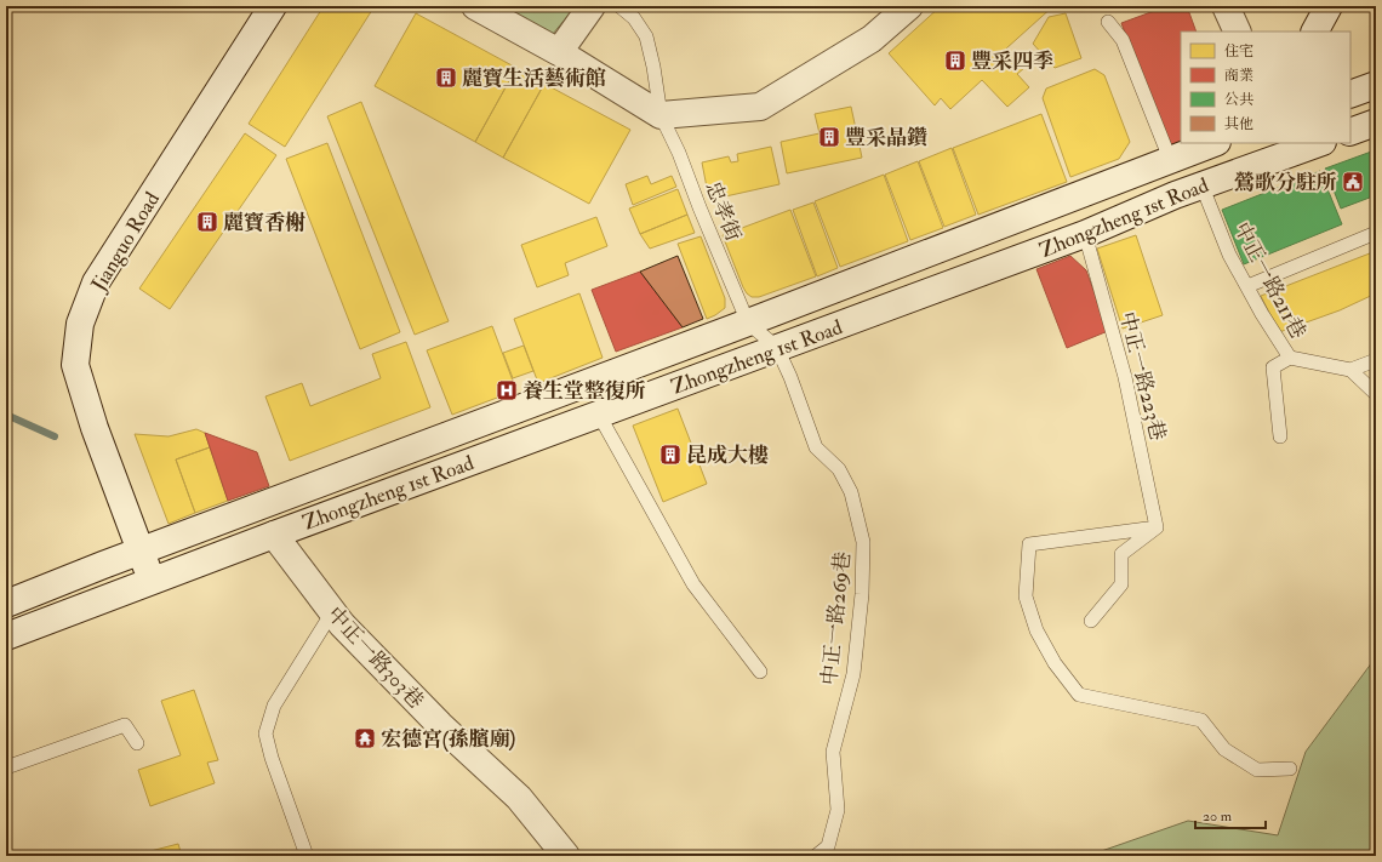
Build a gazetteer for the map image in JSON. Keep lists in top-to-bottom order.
{
  "streets": {
    "main road": ["Zhongzheng 1st Road", "Jianguo Road", "中正一路303巷"],
    "lane": [
      "忠孝街",
      "中正一路211巷",
      "中正一路223巷",
      "中正一路269巷"
    ]
  },
  "crossings": [
    ["忠孝街", "Zhongzheng 1st Road"],
    ["忠孝街", "中正一路269巷"],
    ["Zhongzheng 1st Road", "Jianguo Road"],
    ["Zhongzheng 1st Road", "中正一路211巷"],
    ["Zhongzheng 1st Road", "中正一路223巷"],
    ["Zhongzheng 1st Road", "中正一路269巷"],
    ["Zhongzheng 1st Road", "中正一路303巷"]
  ],
  "places": {
    "building": [
      "豐采四季",
      "麗寶生活藝術館",
      "豐采晶鑽",
      "麗寶香榭",
      "昆成大樓"
    ],
    "public building": ["鶯歌分駐所"],
    "hospital": ["養生堂整復所"],
    "temple": ["宏德宮(孫臏廟)"]
  },
  "legend": [
    "住宅",
    "商業",
    "公共",
    "其他"
  ],
  "scale_bar": "20 m"
}
